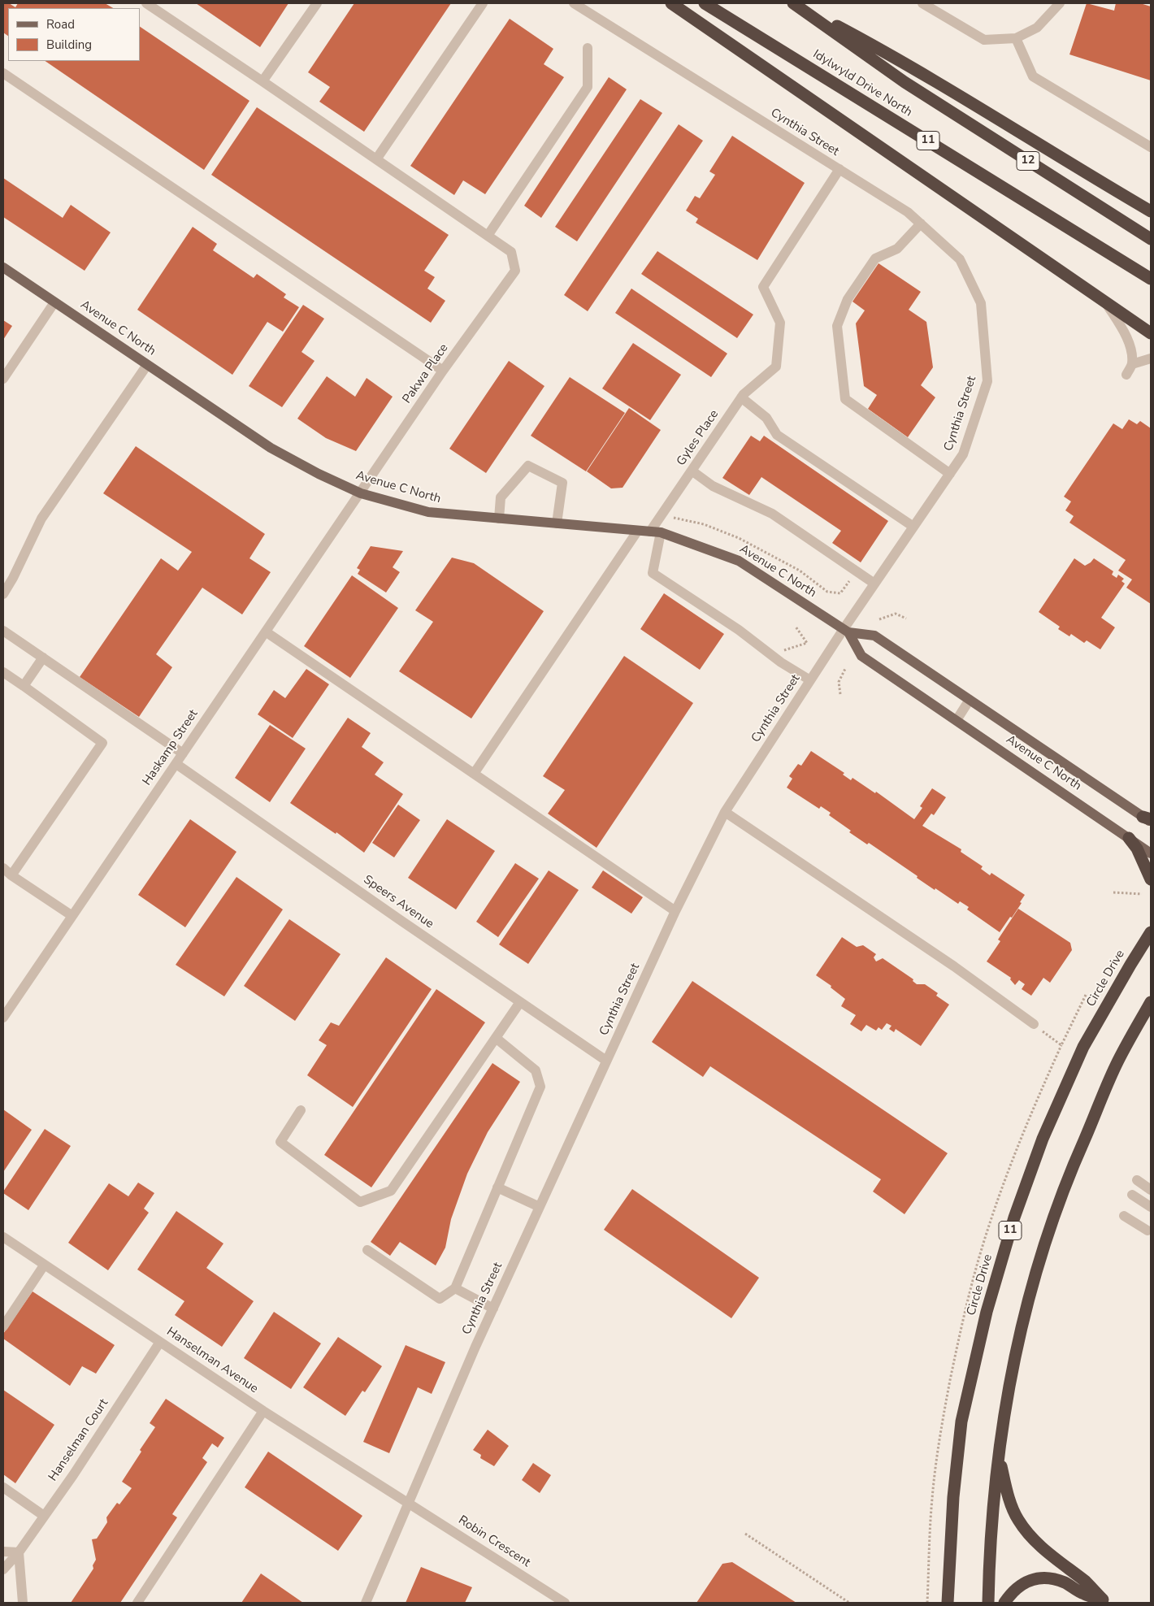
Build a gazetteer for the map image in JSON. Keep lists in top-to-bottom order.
{
  "streets": {
    "highway": [
      "Idylwyld Drive North",
      "11",
      "12",
      "Circle Drive"
    ],
    "main road": ["Avenue C North"],
    "street": [
      "Cynthia Street",
      "Pakwa Place",
      "Gyles Place",
      "Haskamp Street",
      "Speers Avenue",
      "Hanselman Avenue",
      "Hanselman Court",
      "Robin Crescent"
    ]
  },
  "crossings": [
    ["Cynthia Street", "Avenue C North"],
    ["Cynthia Street", "Gyles Place"],
    ["Cynthia Street", "Speers Avenue"],
    ["Cynthia Street", "Hanselman Avenue"],
    ["Cynthia Street", "Robin Crescent"],
    ["Avenue C North", "Pakwa Place"],
    ["Avenue C North", "Gyles Place"],
    ["Avenue C North", "Haskamp Street"],
    ["Pakwa Place", "Haskamp Street"],
    ["Haskamp Street", "Speers Avenue"],
    ["Hanselman Avenue", "Hanselman Court"],
    ["Hanselman Avenue", "Robin Crescent"]
  ],
  "legend": ["Road", "Building"]
}
